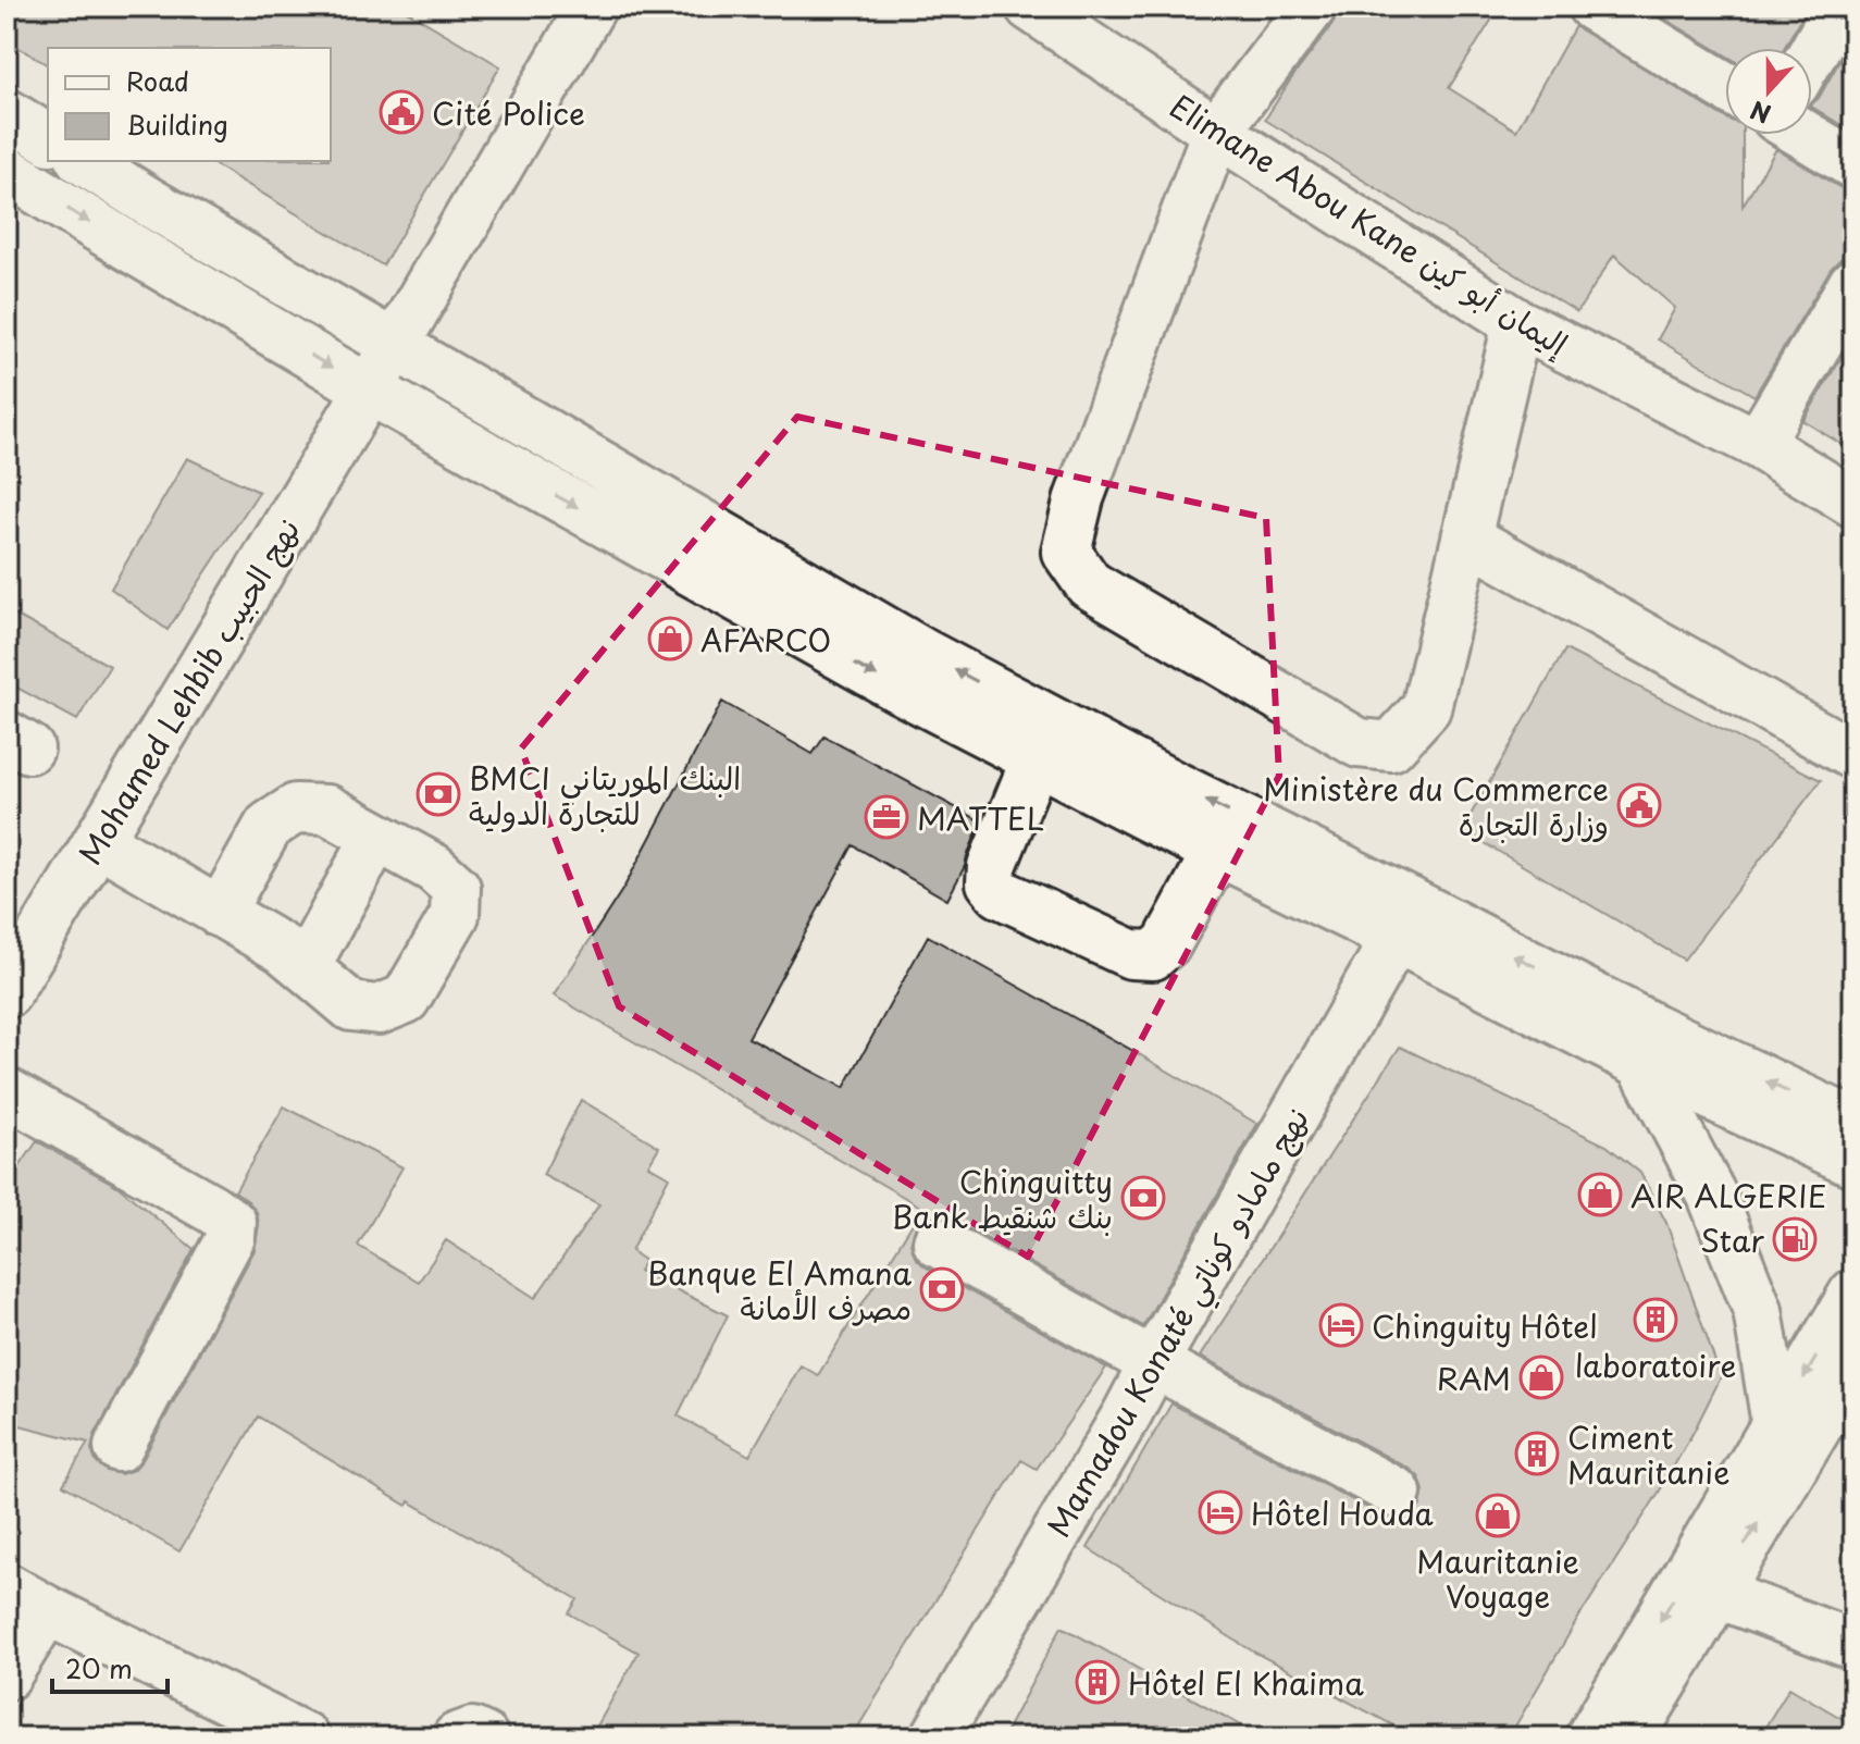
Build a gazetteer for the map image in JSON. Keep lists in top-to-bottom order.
{
  "streets": {
    "main road": ["Elimane Abou Kane إليمان أبو كين", "Mohamed Lehbib نهج الحبيب", "Mamadou Konaté نهج مامادو كوناتي"]
  },
  "places": {
    "public building": ["Cité Police", "Ministère du Commerce وزارة التجارة"],
    "shop": [
      "AFARCO",
      "AIR ALGERIE",
      "RAM",
      "Mauritanie Voyage"
    ],
    "bank": ["BMCI البنك الموريتاني للتجارة الدولية", "Chinguitty Bank بنك شنقيط", "Banque El Amana مصرف الأمانة"],
    "office": ["MATTEL"],
    "fuel station": ["Star"],
    "building": ["laboratoire", "Ciment Mauritanie", "Hôtel El Khaima"],
    "hotel": ["Chinguity Hôtel", "Hôtel Houda"]
  },
  "legend": ["Road", "Building"],
  "scale_bar": "20 m",
  "north": "bottom"
}
